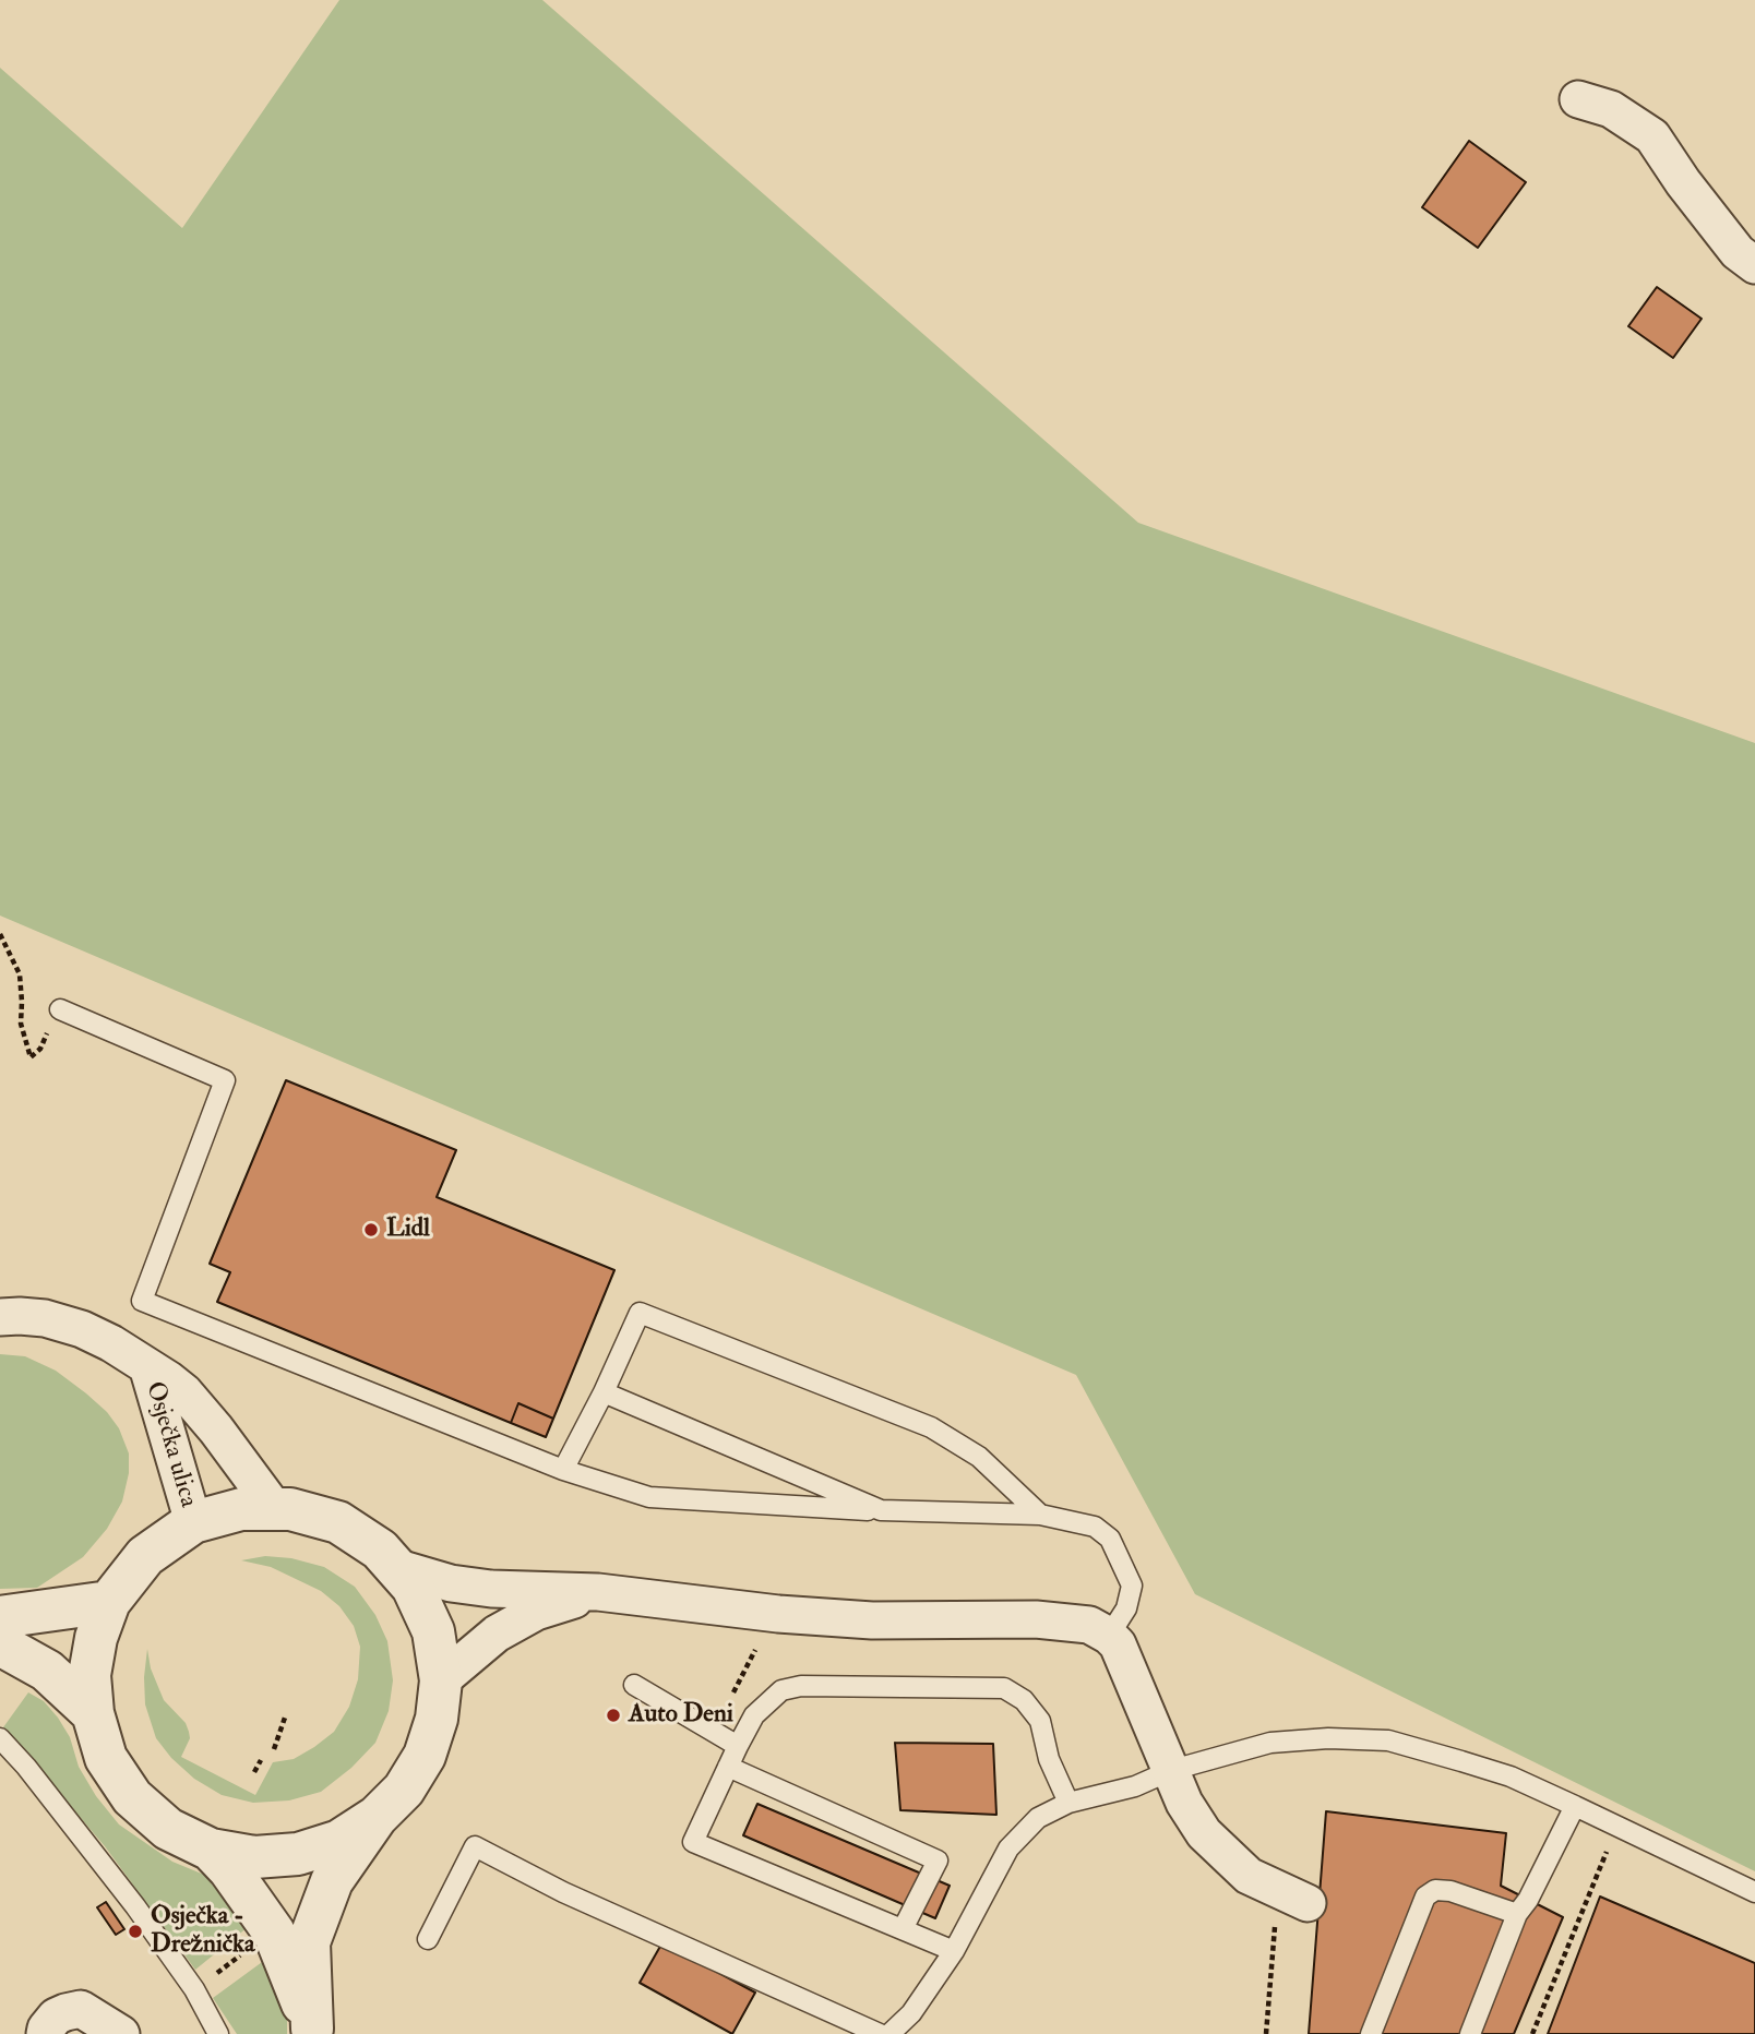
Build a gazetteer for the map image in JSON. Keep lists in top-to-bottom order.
{
  "streets": {
    "street": ["Osječka ulica"]
  },
  "places": ["Lidl", "Auto Deni", "Osječka - Drežnička"]
}
